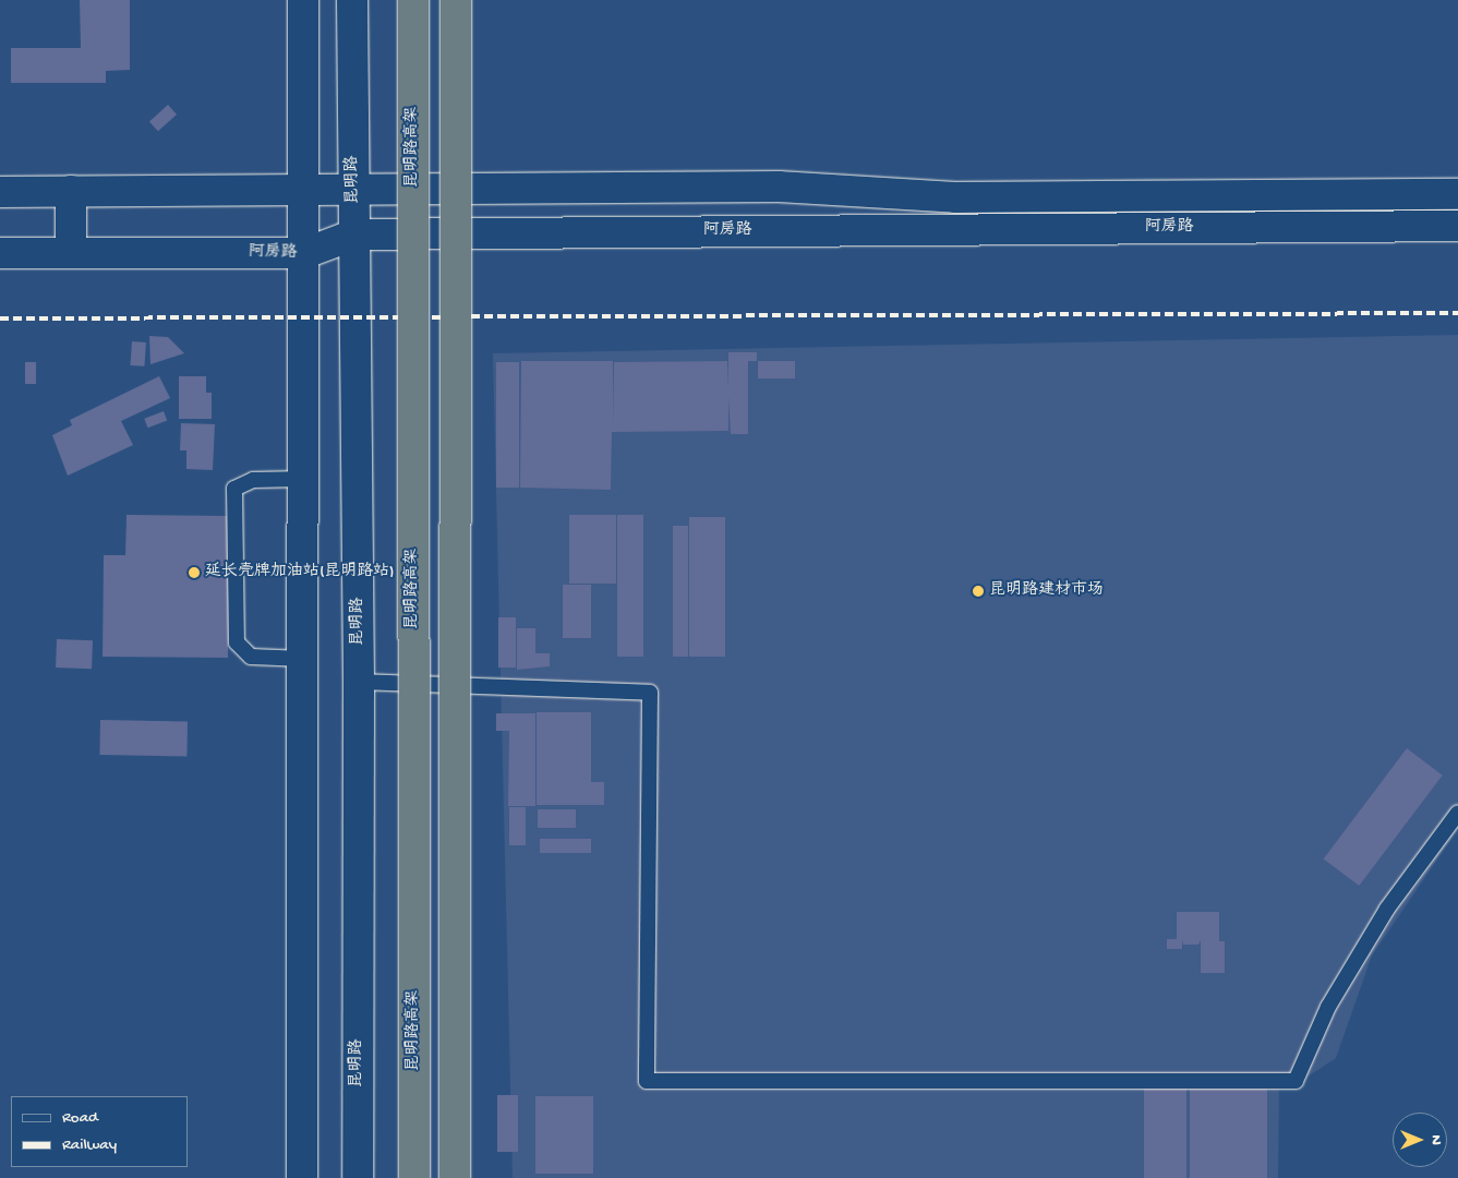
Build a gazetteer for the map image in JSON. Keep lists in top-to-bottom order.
{
  "streets": {
    "highway": ["昆明路高架"],
    "main road": ["昆明路", "阿房路"]
  },
  "crossings": [
    ["昆明路", "阿房路"]
  ],
  "places": ["延长壳牌加油站(昆明路站)", "昆明路建材市场"],
  "legend": ["Road", "Railway"],
  "north": "right"
}
